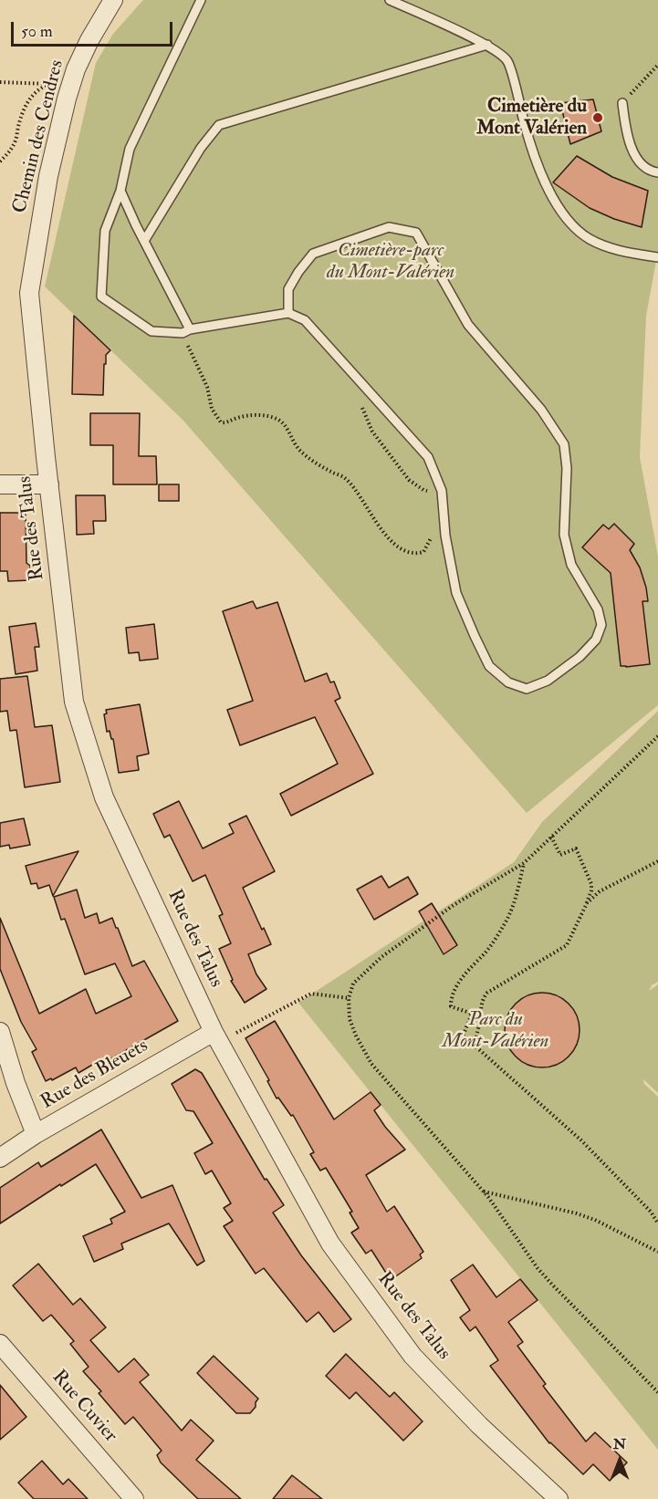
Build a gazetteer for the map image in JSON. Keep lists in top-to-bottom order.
{
  "streets": {
    "street": [
      "Chemin des Cendres",
      "Rue des Talus",
      "Rue des Bleuets",
      "Rue Cuvier"
    ]
  },
  "crossings": [
    ["Chemin des Cendres", "Rue des Talus"],
    ["Rue des Talus", "Rue des Bleuets"]
  ],
  "parks": ["Cimetière-parc du Mont-Valérien", "Parc du Mont-Valérien"],
  "places": ["Cimetière du Mont Valérien"],
  "scale_bar": "50 m",
  "north": "top"
}
